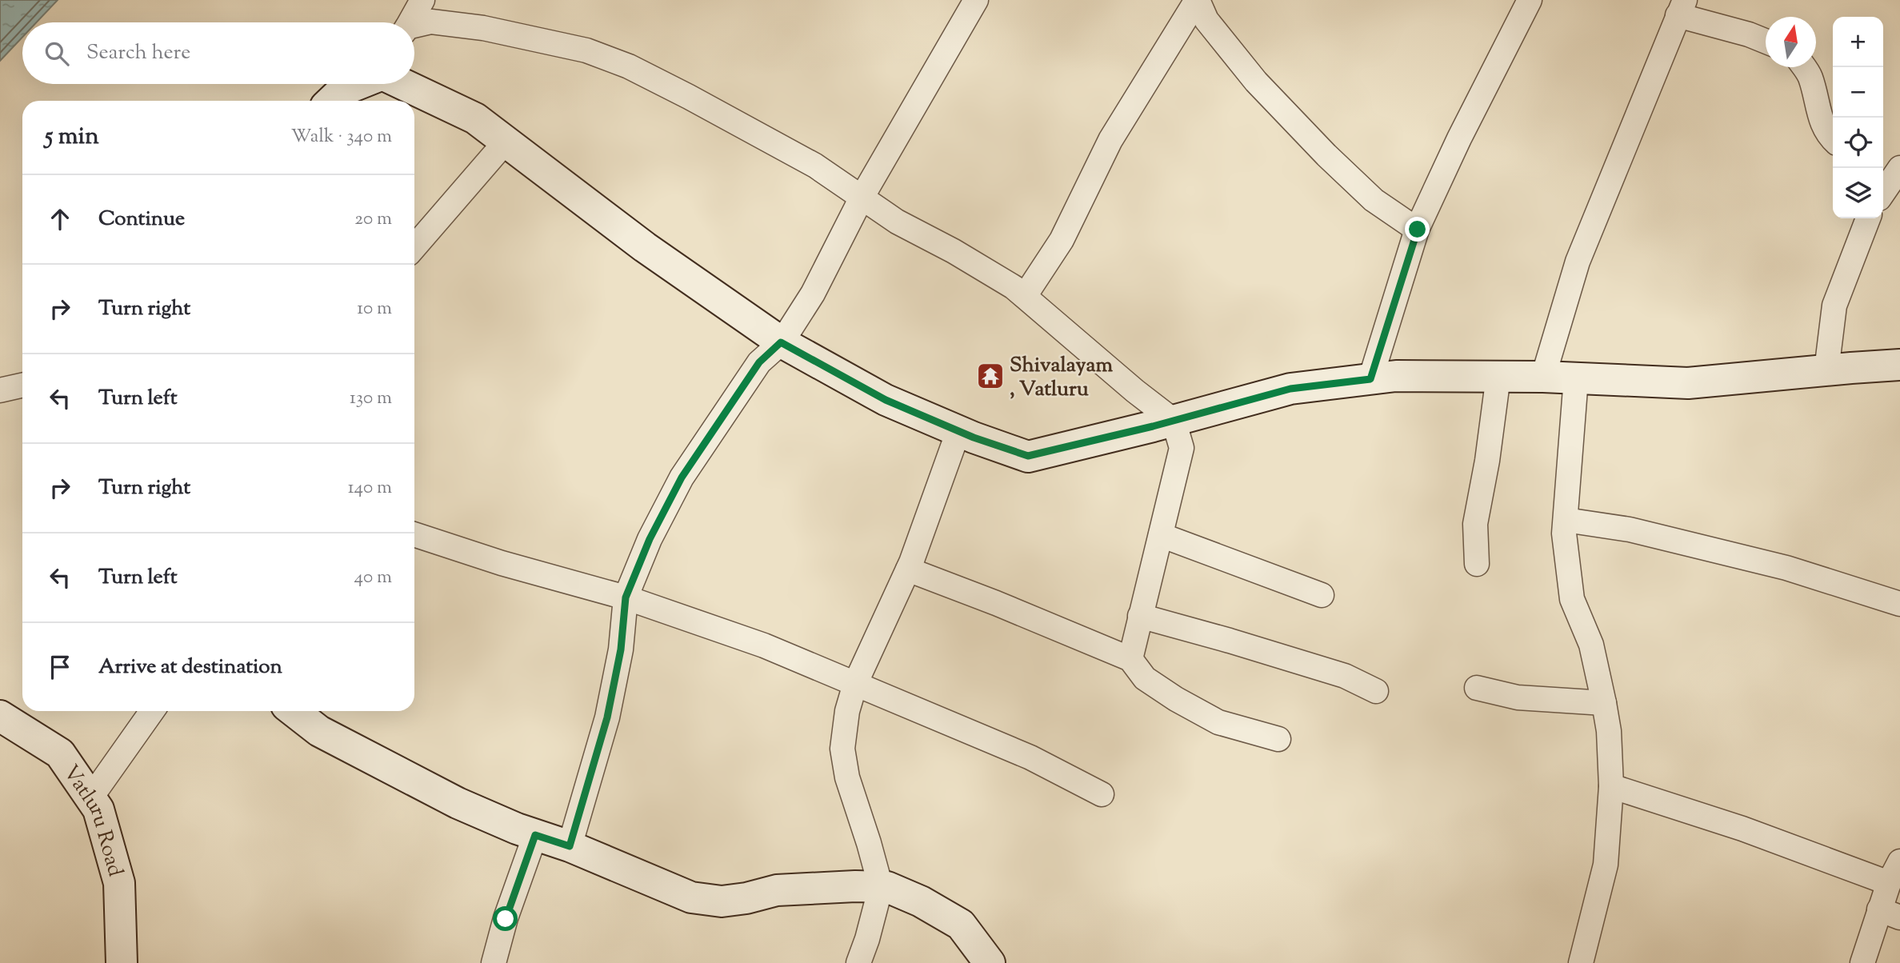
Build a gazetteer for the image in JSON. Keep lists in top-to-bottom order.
{
  "streets": {
    "street": ["Vatluru Road"]
  },
  "places": {
    "temple": ["Shivalayam , Vatluru"]
  },
  "north": "top",
  "page": {
    "map_buttons": ["+", "−"],
    "search": "Search here",
    "heading": ["5 min", "Walk · 340 m"],
    "list": [
      ["Continue", "20 m"],
      ["Turn right", "10 m"],
      ["Turn left", "130 m"],
      ["Turn right", "140 m"],
      ["Turn left", "40 m"],
      "Arrive at destination"
    ]
  }
}
